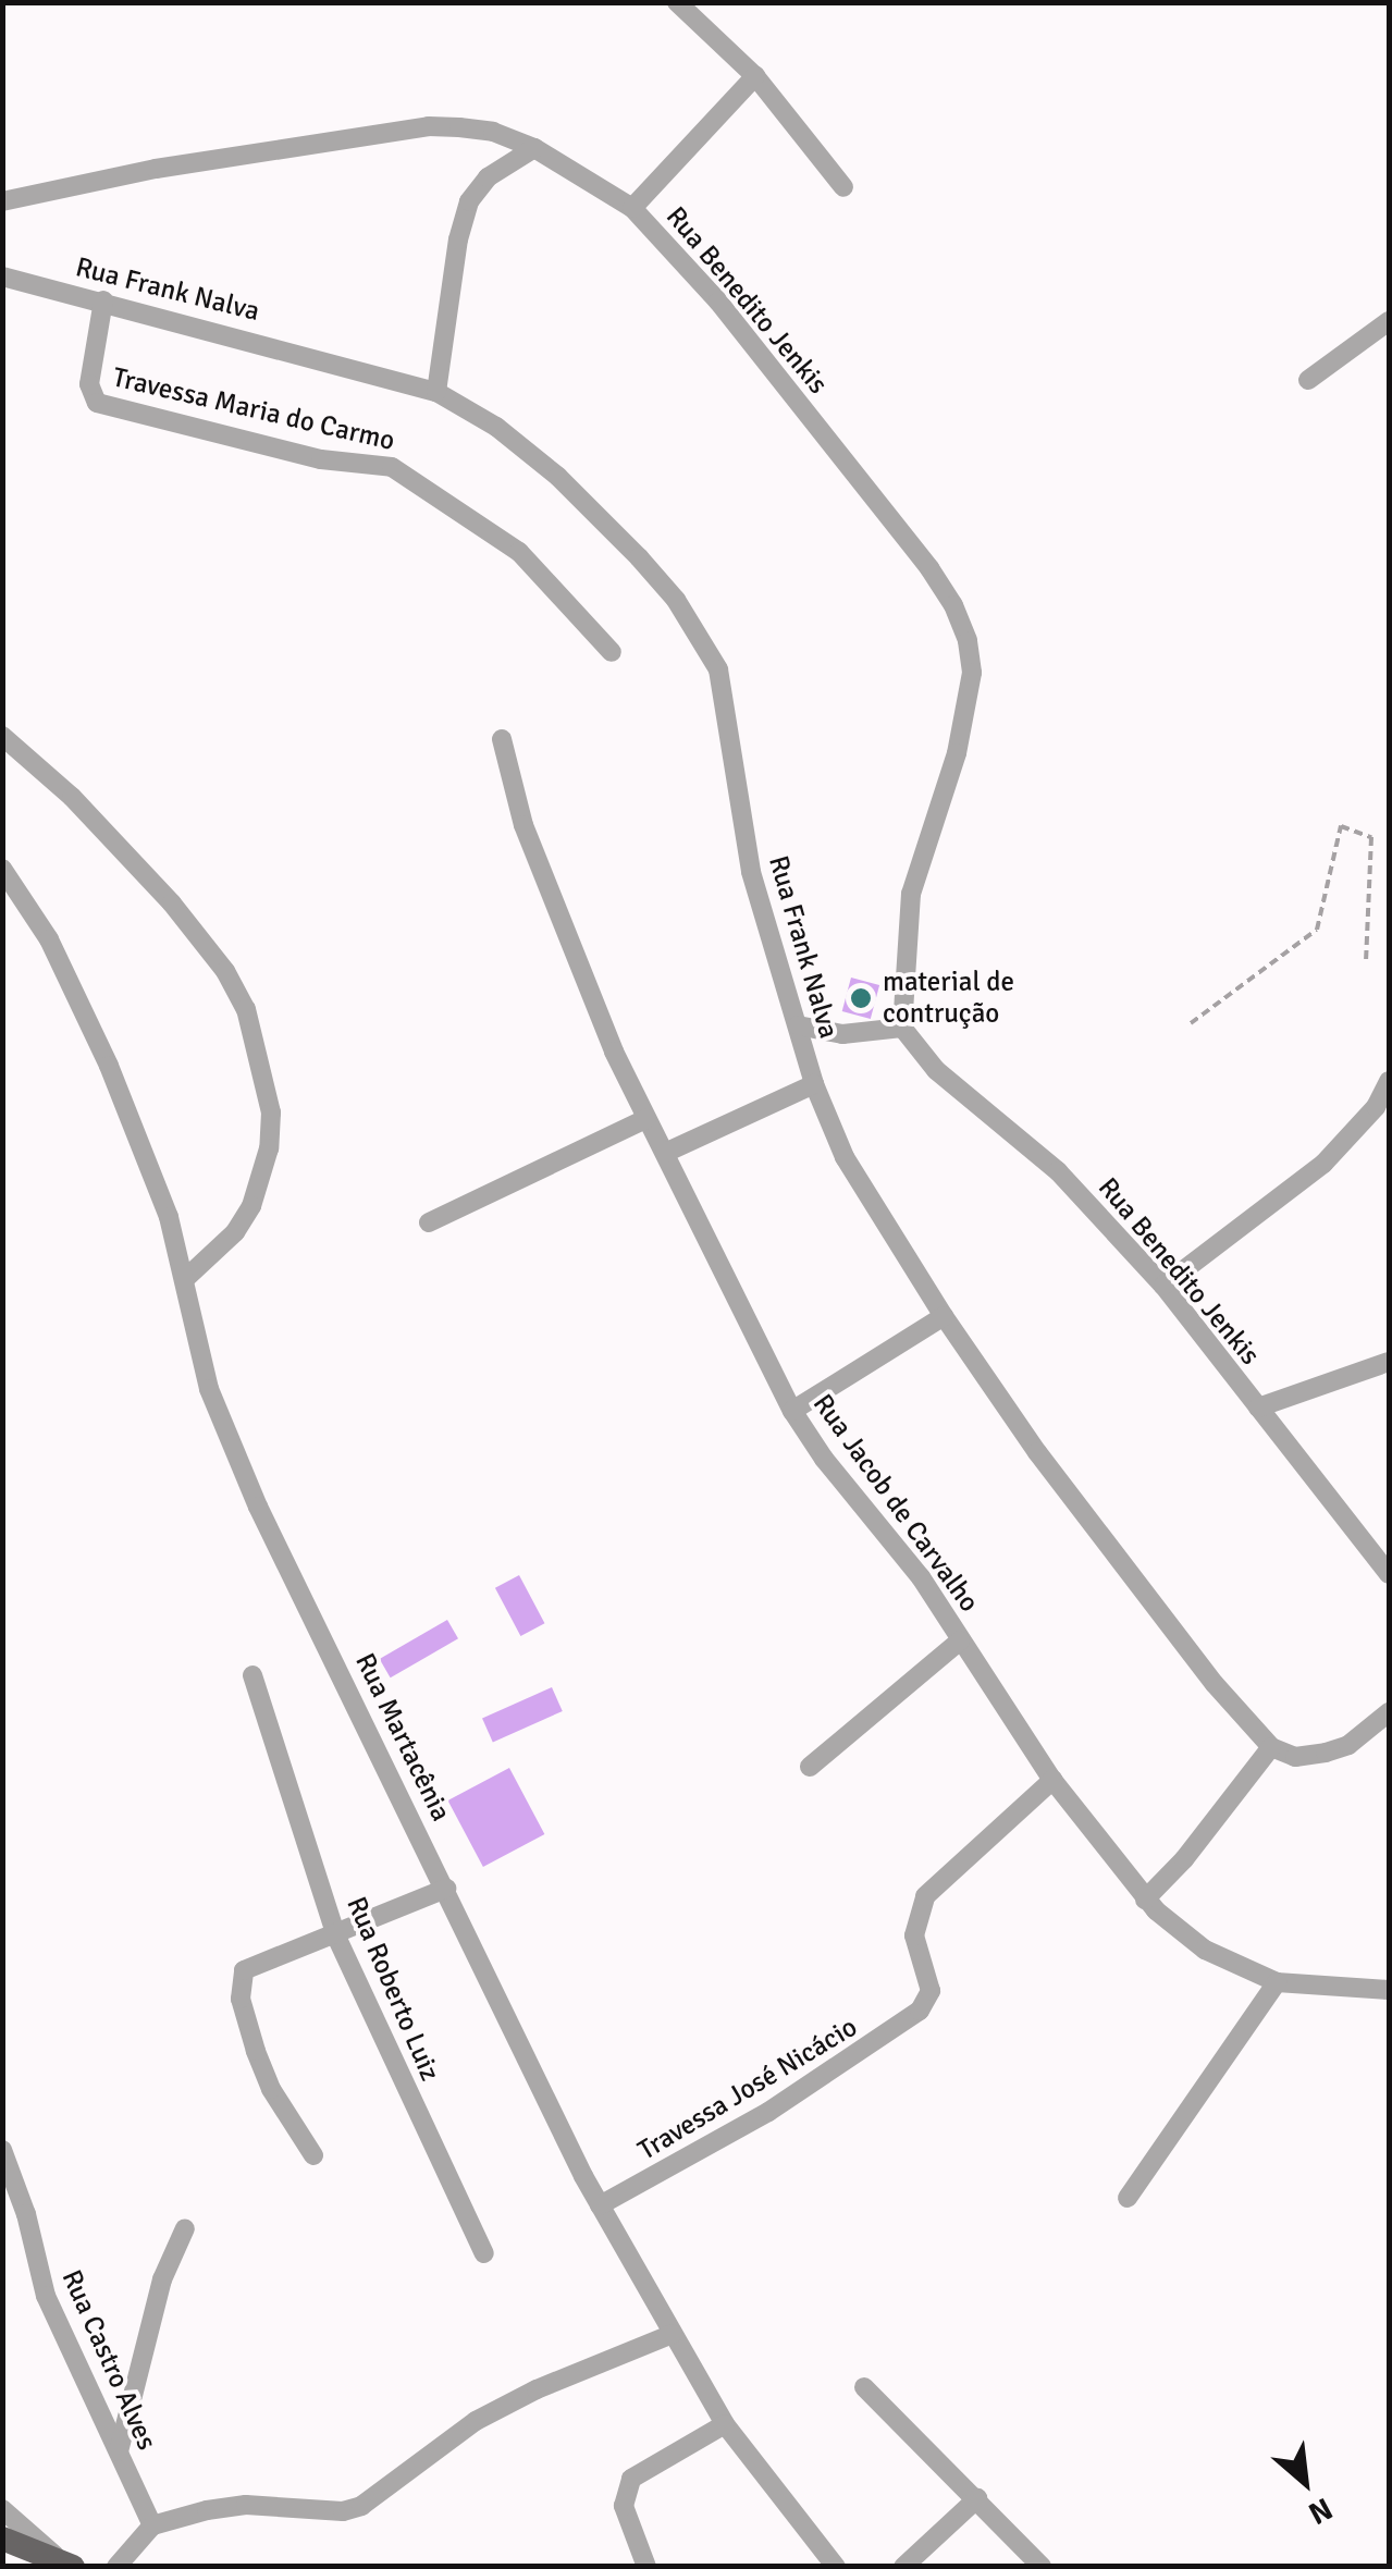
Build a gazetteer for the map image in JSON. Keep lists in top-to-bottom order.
{
  "streets": {
    "street": [
      "Rua Frank Nalva",
      "Rua Benedito Jenkis",
      "Travessa Maria do Carmo",
      "Rua Jacob de Carvalho",
      "Rua Martacênia",
      "Rua Roberto Luiz",
      "Travessa José Nicácio",
      "Rua Castro Alves"
    ]
  },
  "crossings": [
    ["Rua Frank Nalva", "Travessa Maria do Carmo"],
    ["Rua Jacob de Carvalho", "Travessa José Nicácio"],
    ["Rua Martacênia", "Travessa José Nicácio"]
  ],
  "places": ["material de contrução"],
  "north": "bottom right"
}
